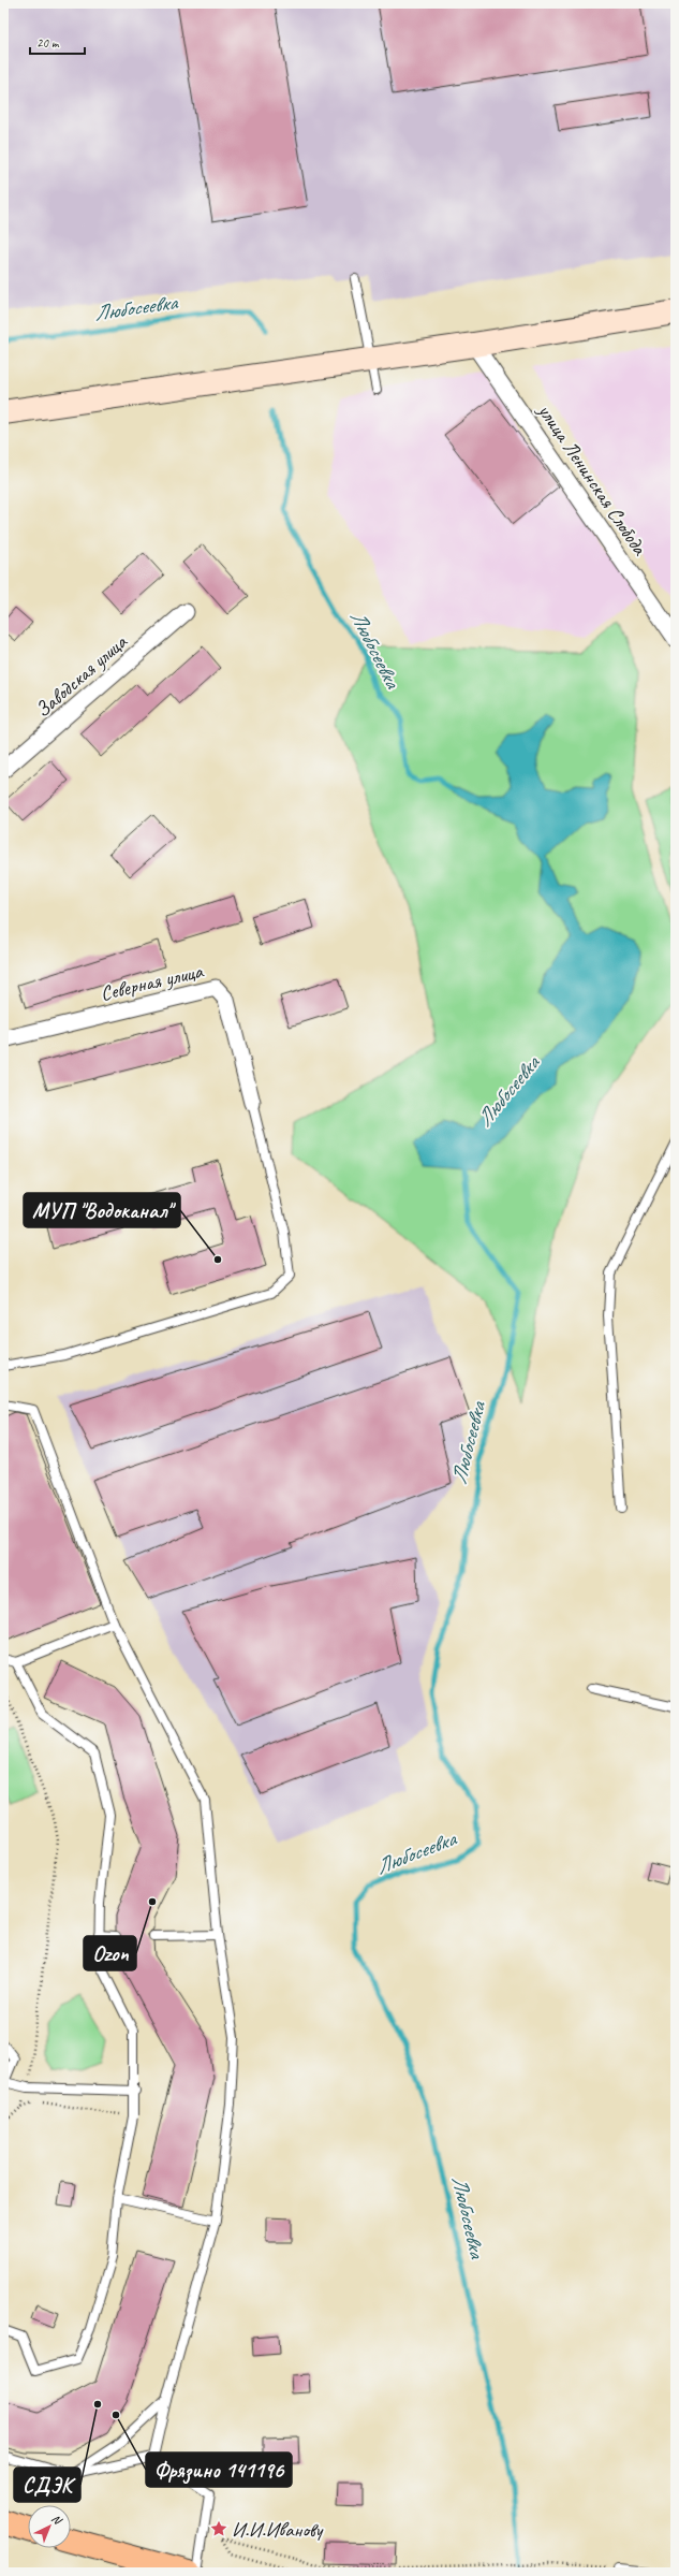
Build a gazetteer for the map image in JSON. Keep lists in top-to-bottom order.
{
  "streets": {
    "street": ["улица Ленинская Слобода", "Заводская улица", "Северная улица"]
  },
  "water": ["Любосеевка"],
  "places": {
    "other": [
      "МУП \"Водоканал\"",
      "Ozon",
      "СДЭК",
      "Фрязино 141196"
    ],
    "place": ["И.И.Иванову"]
  },
  "scale_bar": "20 m",
  "north": "top right"
}
